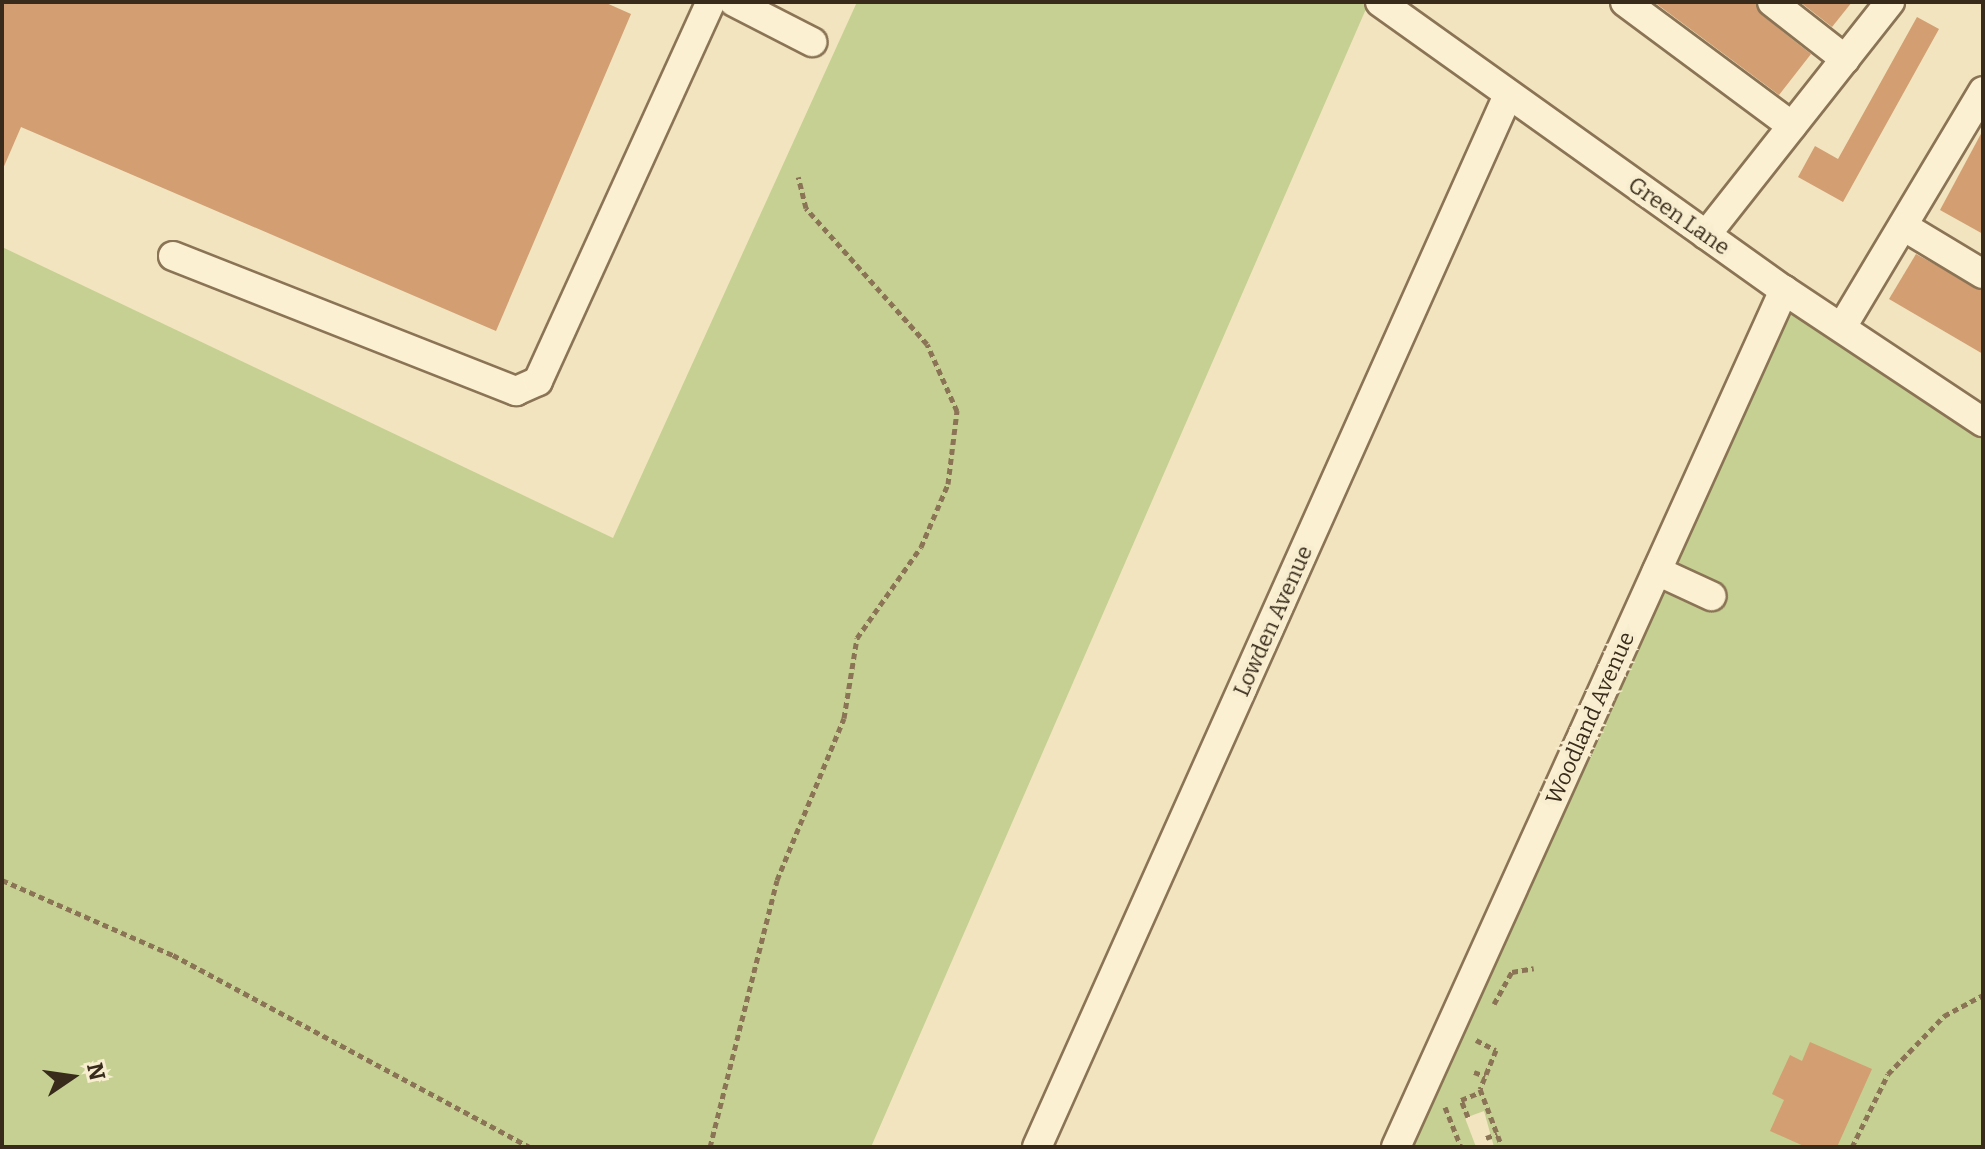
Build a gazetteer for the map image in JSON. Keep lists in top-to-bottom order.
{
  "streets": {
    "street": ["Green Lane", "Lowden Avenue", "Woodland Avenue"]
  },
  "crossings": [
    ["Green Lane", "Lowden Avenue"],
    ["Green Lane", "Woodland Avenue"]
  ],
  "north": "right"
}
